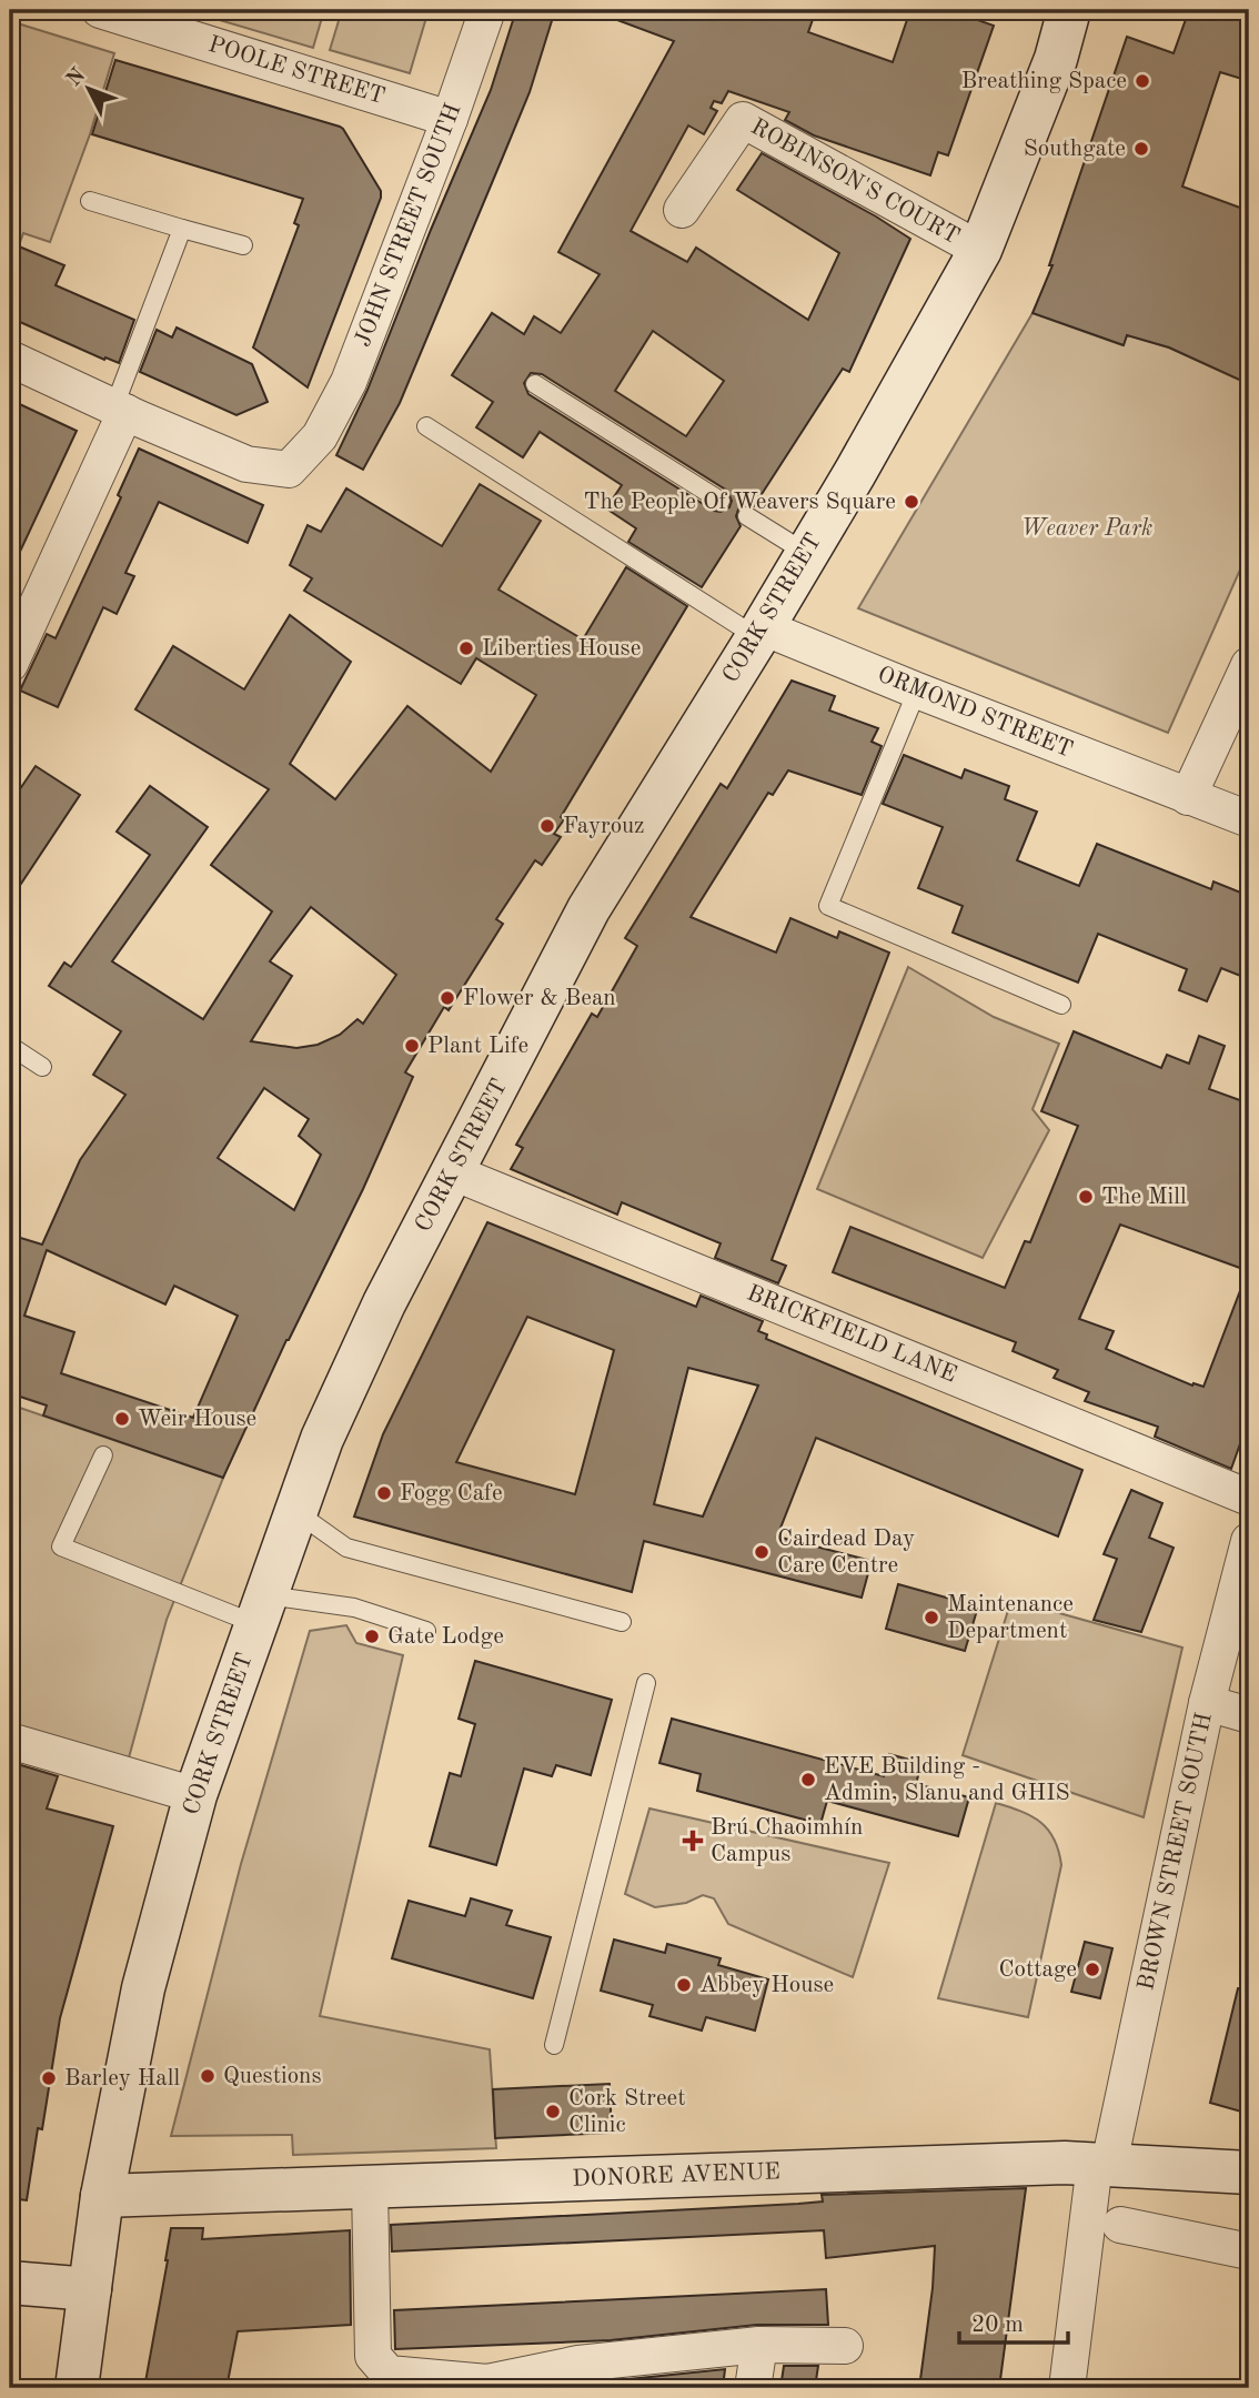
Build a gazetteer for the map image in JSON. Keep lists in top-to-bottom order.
{
  "streets": {
    "main road": ["CORK STREET", "DONORE AVENUE"],
    "street": [
      "POOLE STREET",
      "ROBINSON'S COURT",
      "JOHN STREET SOUTH",
      "ORMOND STREET",
      "BRICKFIELD LANE",
      "BROWN STREET SOUTH"
    ]
  },
  "crossings": [
    ["POOLE STREET", "JOHN STREET SOUTH"],
    ["ROBINSON'S COURT", "CORK STREET"],
    ["CORK STREET", "ORMOND STREET"],
    ["CORK STREET", "BRICKFIELD LANE"],
    ["CORK STREET", "DONORE AVENUE"],
    ["BROWN STREET SOUTH", "DONORE AVENUE"]
  ],
  "parks": ["Weaver Park"],
  "places": {
    "other": [
      "Breathing Space",
      "Southgate",
      "The People Of Weavers Square",
      "Liberties House",
      "Fayrouz",
      "Flower & Bean",
      "Plant Life",
      "The Mill",
      "Weir House",
      "Fogg Cafe",
      "Cairdead Day Care Centre",
      "Maintenance Department",
      "Gate Lodge",
      "EVE Building - Admin, Slanu and GHIS",
      "Cottage",
      "Abbey House",
      "Questions",
      "Barley Hall",
      "Cork Street Clinic"
    ],
    "health": ["Brú Chaoimhín Campus"]
  },
  "scale_bar": "20 m",
  "north": "top left"
}
